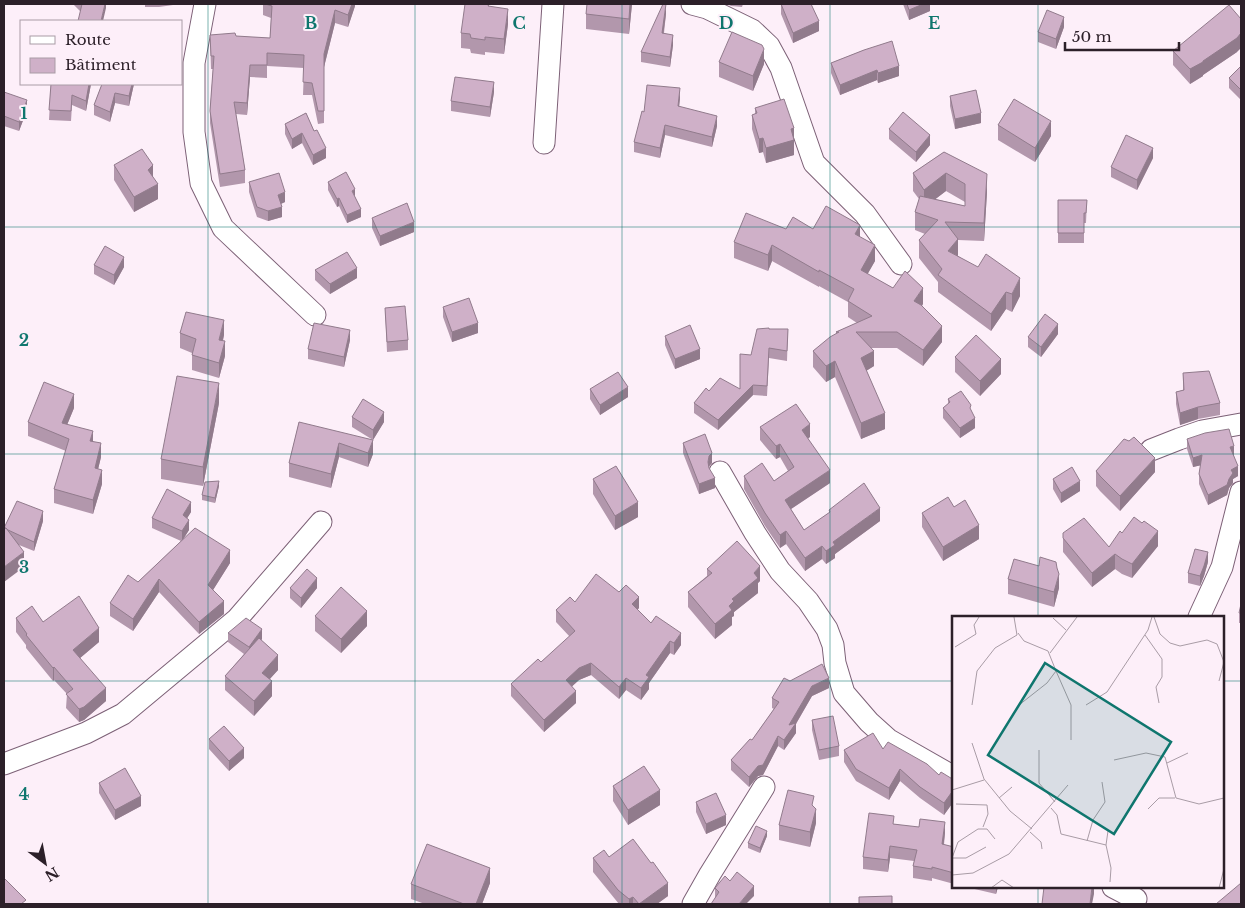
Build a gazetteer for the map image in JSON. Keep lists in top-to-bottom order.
{
  "legend": ["Route", "Bâtiment"],
  "scale_bar": "50 m",
  "north": "bottom right",
  "grid": {
    "columns": [
      "B",
      "C",
      "D",
      "E"
    ],
    "rows": [
      "1",
      "2",
      "3",
      "4"
    ]
  }
}
